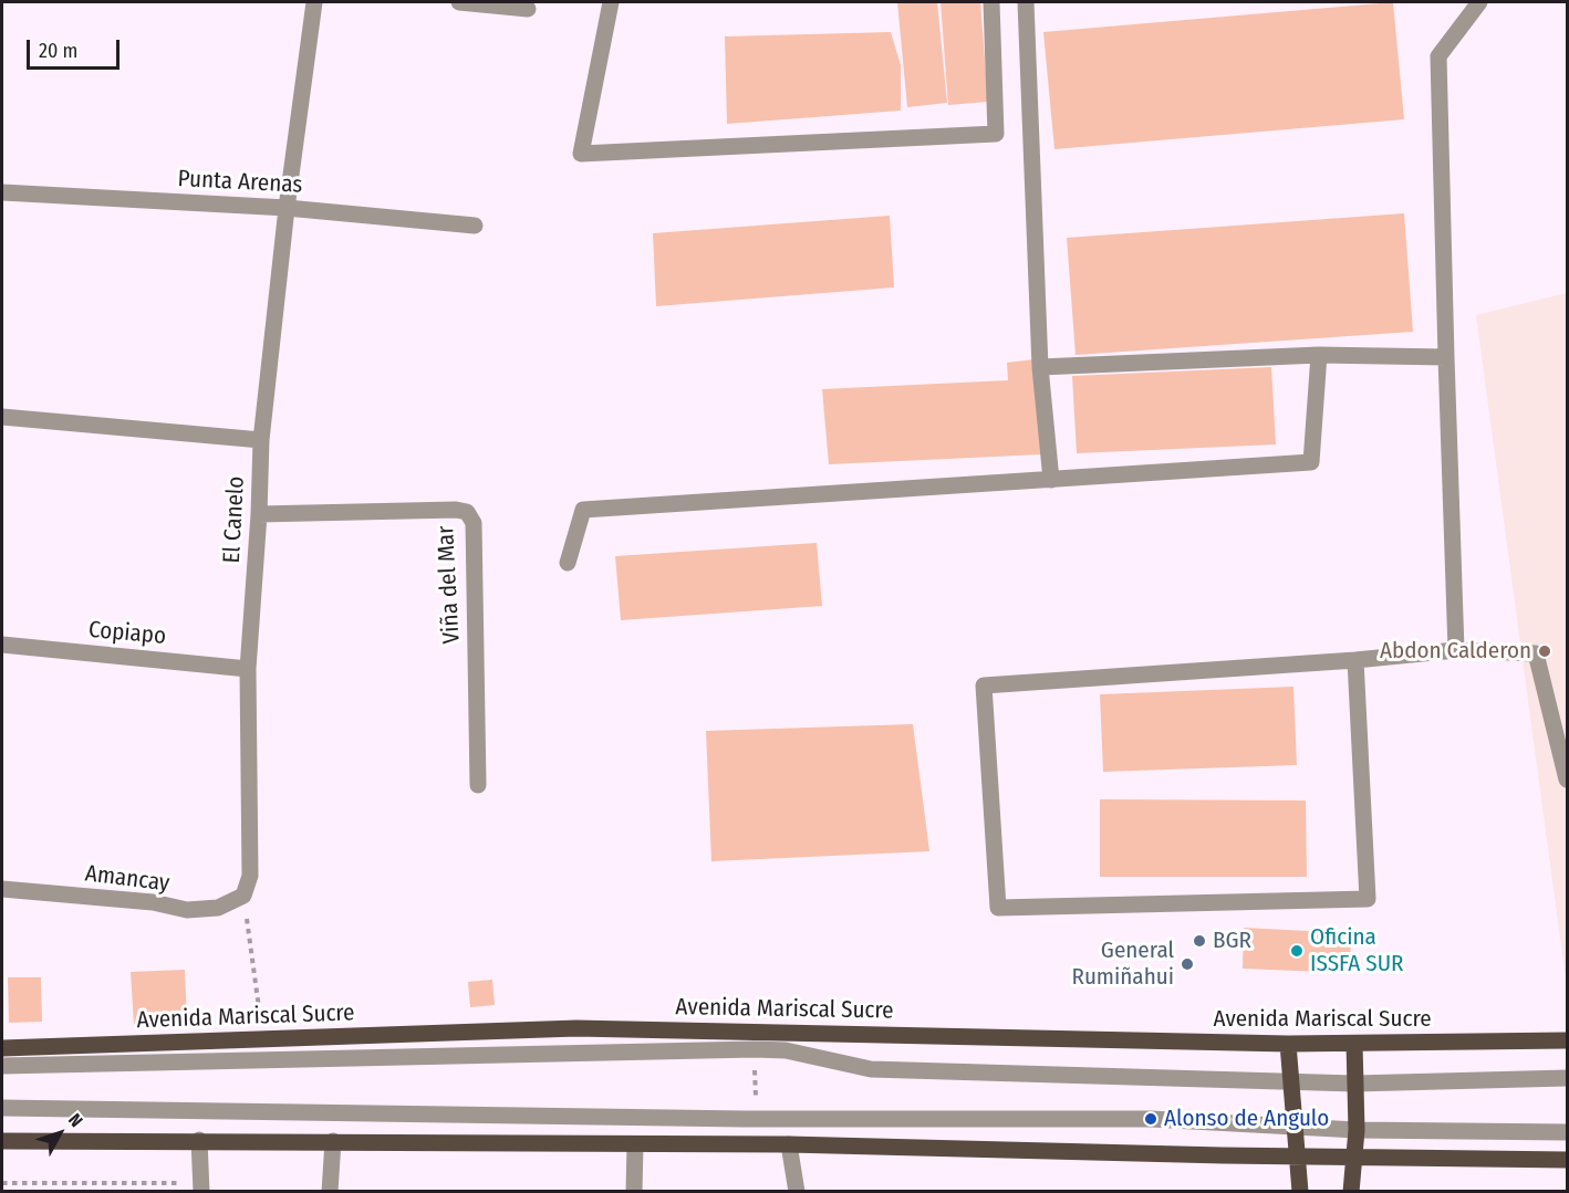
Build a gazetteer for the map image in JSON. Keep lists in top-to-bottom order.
{
  "streets": {
    "main road": ["Avenida Mariscal Sucre"],
    "street": [
      "Punta Arenas",
      "El Canelo",
      "Viña del Mar",
      "Copiapo",
      "Amancay"
    ]
  },
  "crossings": [
    ["Punta Arenas", "El Canelo"],
    ["El Canelo", "Viña del Mar"],
    ["El Canelo", "Copiapo"],
    ["El Canelo", "Amancay"]
  ],
  "places": [
    "Abdon Calderon",
    "BGR",
    "Oficina ISSFA SUR",
    "General Rumiñahui",
    "Alonso de Angulo"
  ],
  "scale_bar": "20 m",
  "north": "top right"
}
